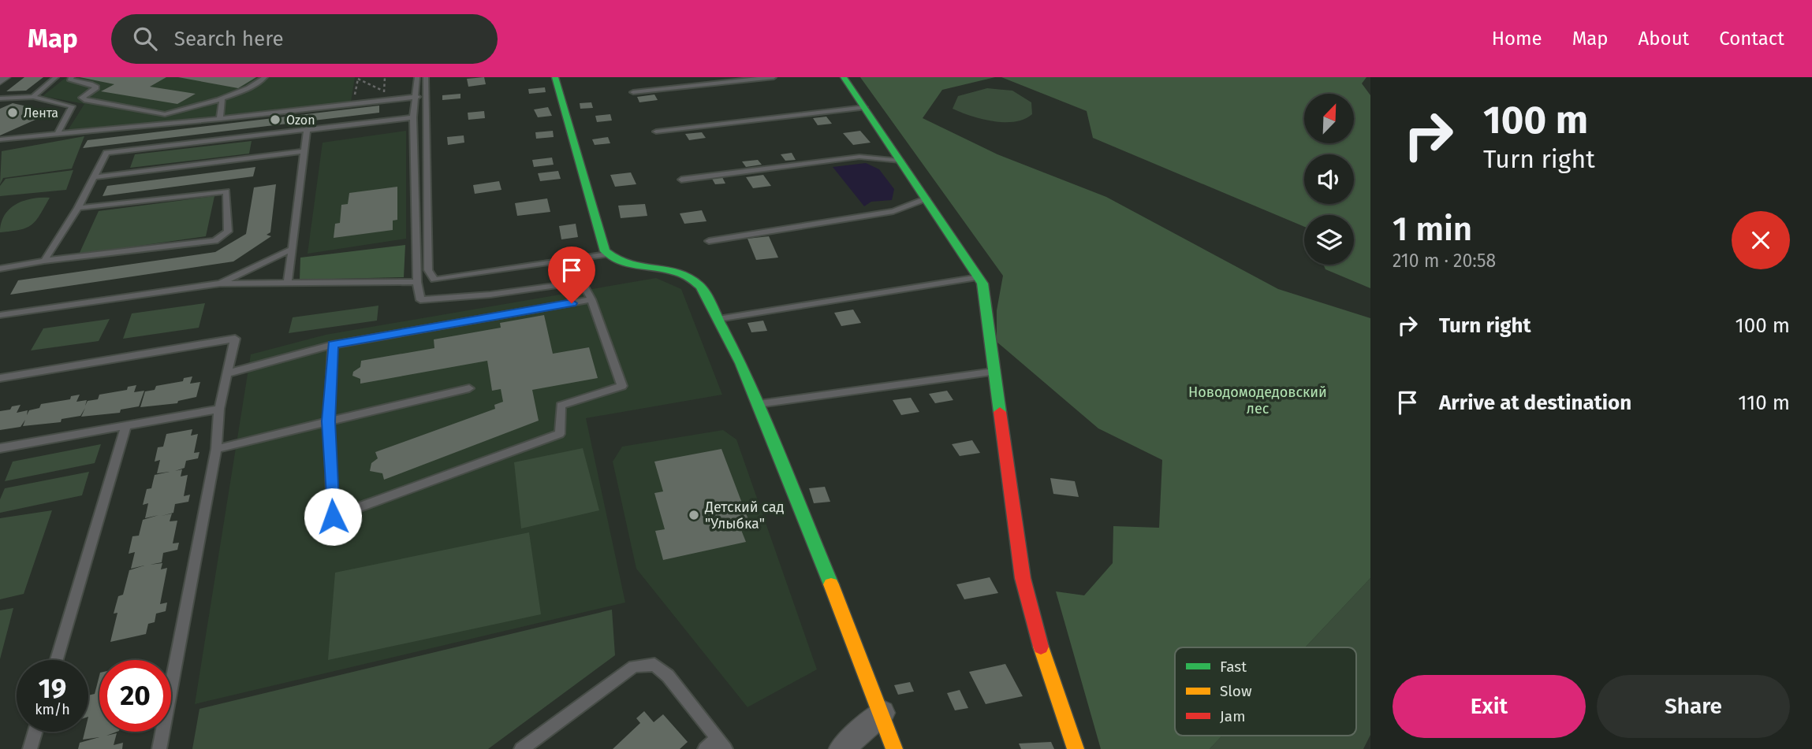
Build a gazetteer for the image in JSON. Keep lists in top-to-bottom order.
{
  "parks": ["Новодомодедовский лес"],
  "places": ["Лента", "Ozon", "Детский сад \"Улыбка\""],
  "legend": ["Fast", "Slow", "Jam"],
  "north": "top right",
  "page": {
    "header": "Map",
    "search": "Search here",
    "nav": [
      "Home",
      "Map",
      "About",
      "Contact"
    ],
    "turn": ["100 m", "Turn right"],
    "heading": ["1 min", "210 m · 20:58"],
    "list": [
      {
        "name": "Turn right",
        "value": "100 m"
      },
      {
        "name": "Arrive at destination",
        "value": "110 m"
      }
    ],
    "speed": "19 km/h",
    "limit": "20",
    "buttons": ["Exit", "Share"]
  }
}
